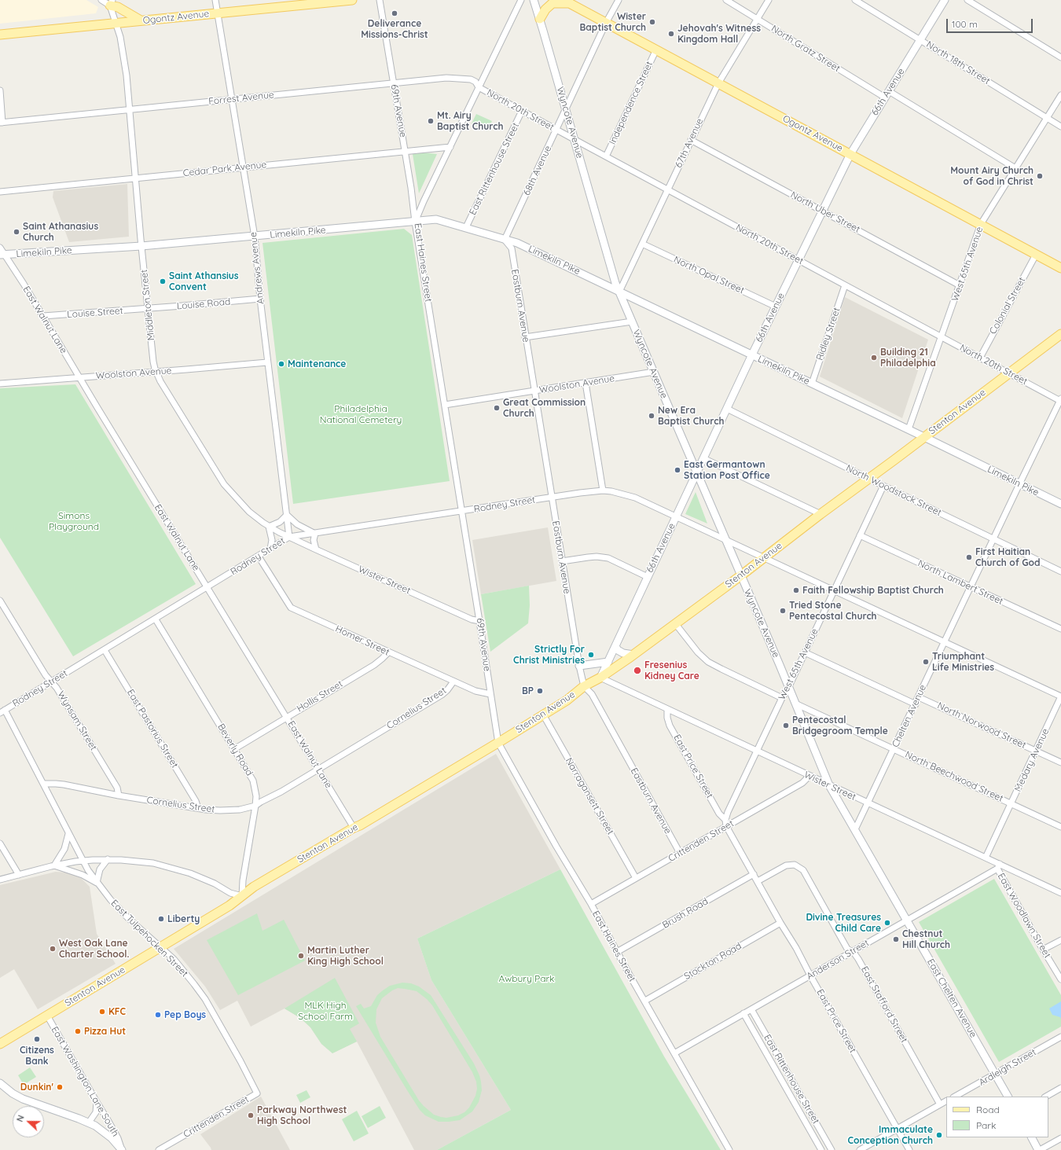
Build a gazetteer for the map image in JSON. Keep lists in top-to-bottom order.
{
  "streets": {
    "main road": ["Ogontz Avenue", "Stenton Avenue"],
    "street": [
      "North Gratz Street",
      "North 18th Street",
      "66th Avenue",
      "Forrest Avenue",
      "Independence Street",
      "North 20th Street",
      "69th Avenue",
      "Wyncote Avenue",
      "67th Avenue",
      "Cedar Park Avenue",
      "East Rittenhouse Street",
      "68th Avenue",
      "North Uber Street",
      "Limekiln Pike",
      "East Haines Street",
      "West 65th Avenue",
      "Andrews Avenue",
      "North Opal Street",
      "Louise Road",
      "Middleton Street",
      "Eastburn Avenue",
      "Colonial Street",
      "Louise Street",
      "East Walnut Lane",
      "Ridley Street",
      "Woolston Avenue",
      "North Woodstock Street",
      "Rodney Street",
      "Wister Street",
      "North Lambert Street",
      "Homer Street",
      "Hollis Street",
      "Cornelius Street",
      "Chelten Avenue",
      "Wynsam Street",
      "North Norwood Street",
      "East Pastorius Street",
      "Beverly Road",
      "Medary Avenue",
      "East Price Street",
      "North Beechwood Street",
      "Narragansett Street",
      "Crittenden Street",
      "Brush Road",
      "East Woodlawn Street",
      "East Tulpehocken Street",
      "Anderson Street",
      "Stockton Road",
      "East Chelten Avenue",
      "East Stafford Street",
      "Ardleigh Street",
      "East Washington Lane South"
    ]
  },
  "crossings": [
    ["Ogontz Avenue", "66th Avenue"],
    ["Ogontz Avenue", "Independence Street"],
    ["Ogontz Avenue", "67th Avenue"],
    ["Ogontz Avenue", "68th Avenue"],
    ["Ogontz Avenue", "West 65th Avenue"],
    ["Ogontz Avenue", "Andrews Avenue"],
    ["Ogontz Avenue", "Middleton Street"],
    ["Ogontz Avenue", "Colonial Street"],
    ["North Gratz Street", "66th Avenue"],
    ["North Gratz Street", "67th Avenue"],
    ["North Gratz Street", "West 65th Avenue"],
    ["North 18th Street", "66th Avenue"],
    ["North 18th Street", "West 65th Avenue"],
    ["66th Avenue", "North 20th Street"],
    ["66th Avenue", "Wyncote Avenue"],
    ["66th Avenue", "North Uber Street"],
    ["66th Avenue", "Limekiln Pike"],
    ["66th Avenue", "North Opal Street"],
    ["66th Avenue", "Stenton Avenue"],
    ["66th Avenue", "North Woodstock Street"],
    ["66th Avenue", "Rodney Street"],
    ["66th Avenue", "Wister Street"],
    ["Forrest Avenue", "North 20th Street"],
    ["Forrest Avenue", "69th Avenue"],
    ["Forrest Avenue", "East Haines Street"],
    ["Forrest Avenue", "Andrews Avenue"],
    ["Forrest Avenue", "Middleton Street"],
    ["Independence Street", "North 20th Street"],
    ["North 20th Street", "Wyncote Avenue"],
    ["North 20th Street", "67th Avenue"],
    ["North 20th Street", "East Rittenhouse Street"],
    ["North 20th Street", "68th Avenue"],
    ["North 20th Street", "East Haines Street"],
    ["North 20th Street", "West 65th Avenue"],
    ["North 20th Street", "Colonial Street"],
    ["North 20th Street", "Ridley Street"],
    ["North 20th Street", "Stenton Avenue"],
    ["North 20th Street", "Chelten Avenue"],
    ["69th Avenue", "Cedar Park Avenue"],
    ["69th Avenue", "Limekiln Pike"],
    ["69th Avenue", "East Haines Street"],
    ["69th Avenue", "Stenton Avenue"],
    ["69th Avenue", "Wister Street"],
    ["69th Avenue", "Homer Street"],
    ["Wyncote Avenue", "67th Avenue"],
    ["Wyncote Avenue", "68th Avenue"],
    ["Wyncote Avenue", "Limekiln Pike"],
    ["Wyncote Avenue", "West 65th Avenue"],
    ["Wyncote Avenue", "Woolston Avenue"],
    ["Wyncote Avenue", "Stenton Avenue"],
    ["Wyncote Avenue", "Rodney Street"],
    ["Wyncote Avenue", "Wister Street"],
    ["Wyncote Avenue", "North Beechwood Street"],
    ["Wyncote Avenue", "East Chelten Avenue"],
    ["67th Avenue", "North Uber Street"],
    ["67th Avenue", "Limekiln Pike"],
    ["67th Avenue", "North Opal Street"],
    ["Cedar Park Avenue", "East Haines Street"],
    ["Cedar Park Avenue", "Andrews Avenue"],
    ["Cedar Park Avenue", "Middleton Street"],
    ["East Rittenhouse Street", "Limekiln Pike"],
    ["East Rittenhouse Street", "Anderson Street"],
    ["68th Avenue", "Limekiln Pike"],
    ["68th Avenue", "Eastburn Avenue"],
    ["North Uber Street", "West 65th Avenue"],
    ["Limekiln Pike", "East Haines Street"],
    ["Limekiln Pike", "West 65th Avenue"],
    ["Limekiln Pike", "Andrews Avenue"],
    ["Limekiln Pike", "Middleton Street"],
    ["Limekiln Pike", "Eastburn Avenue"],
    ["Limekiln Pike", "East Walnut Lane"],
    ["Limekiln Pike", "Ridley Street"],
    ["Limekiln Pike", "Stenton Avenue"],
    ["Limekiln Pike", "Chelten Avenue"],
    ["East Haines Street", "Woolston Avenue"],
    ["East Haines Street", "Stenton Avenue"],
    ["East Haines Street", "Rodney Street"],
    ["East Haines Street", "Crittenden Street"],
    ["East Haines Street", "Brush Road"],
    ["East Haines Street", "Anderson Street"],
    ["East Haines Street", "Stockton Road"],
    ["West 65th Avenue", "North Woodstock Street"],
    ["West 65th Avenue", "Rodney Street"],
    ["West 65th Avenue", "Wister Street"],
    ["West 65th Avenue", "North Lambert Street"],
    ["West 65th Avenue", "East Price Street"],
    ["West 65th Avenue", "Crittenden Street"],
    ["Andrews Avenue", "Louise Road"],
    ["Andrews Avenue", "Middleton Street"],
    ["Andrews Avenue", "Woolston Avenue"],
    ["Andrews Avenue", "Rodney Street"],
    ["Andrews Avenue", "Wister Street"],
    ["Louise Road", "Middleton Street"],
    ["Louise Road", "Louise Street"],
    ["Middleton Street", "Louise Street"],
    ["Middleton Street", "Woolston Avenue"],
    ["Middleton Street", "Rodney Street"],
    ["Middleton Street", "Wister Street"],
    ["Eastburn Avenue", "Woolston Avenue"],
    ["Eastburn Avenue", "Stenton Avenue"],
    ["Eastburn Avenue", "Rodney Street"],
    ["Eastburn Avenue", "Crittenden Street"],
    ["Louise Street", "East Walnut Lane"],
    ["East Walnut Lane", "Woolston Avenue"],
    ["East Walnut Lane", "Stenton Avenue"],
    ["East Walnut Lane", "Rodney Street"],
    ["East Walnut Lane", "Hollis Street"],
    ["East Walnut Lane", "Cornelius Street"],
    ["Stenton Avenue", "North Woodstock Street"],
    ["Stenton Avenue", "Rodney Street"],
    ["Stenton Avenue", "Wister Street"],
    ["Stenton Avenue", "Beverly Road"],
    ["Stenton Avenue", "Narragansett Street"],
    ["Stenton Avenue", "East Tulpehocken Street"],
    ["Stenton Avenue", "East Washington Lane South"],
    ["North Woodstock Street", "Chelten Avenue"],
    ["Rodney Street", "Wister Street"],
    ["Rodney Street", "Homer Street"],
    ["Rodney Street", "Chelten Avenue"],
    ["Rodney Street", "Wynsam Street"],
    ["Rodney Street", "East Pastorius Street"],
    ["Rodney Street", "Beverly Road"],
    ["Rodney Street", "Medary Avenue"],
    ["Rodney Street", "East Tulpehocken Street"],
    ["Wister Street", "Chelten Avenue"],
    ["Wister Street", "Medary Avenue"],
    ["Wister Street", "East Price Street"],
    ["Wister Street", "Crittenden Street"],
    ["Wister Street", "East Woodlawn Street"],
    ["Wister Street", "Anderson Street"],
    ["Wister Street", "East Chelten Avenue"],
    ["North Lambert Street", "Chelten Avenue"],
    ["Homer Street", "Hollis Street"],
    ["Homer Street", "Cornelius Street"],
    ["Hollis Street", "Beverly Road"],
    ["Cornelius Street", "Wynsam Street"],
    ["Cornelius Street", "East Pastorius Street"],
    ["Cornelius Street", "Beverly Road"],
    ["Cornelius Street", "East Tulpehocken Street"],
    ["Chelten Avenue", "North Norwood Street"],
    ["Chelten Avenue", "North Beechwood Street"],
    ["Chelten Avenue", "East Chelten Avenue"],
    ["North Norwood Street", "Medary Avenue"],
    ["Medary Avenue", "North Beechwood Street"],
    ["East Price Street", "Crittenden Street"],
    ["East Price Street", "Brush Road"],
    ["East Price Street", "Anderson Street"],
    ["East Price Street", "Stockton Road"],
    ["East Price Street", "East Stafford Street"],
    ["Narragansett Street", "Crittenden Street"],
    ["Crittenden Street", "East Tulpehocken Street"],
    ["East Woodlawn Street", "Anderson Street"],
    ["Anderson Street", "East Chelten Avenue"],
    ["Anderson Street", "East Stafford Street"],
    ["East Chelten Avenue", "Ardleigh Street"]
  ],
  "parks": [
    "Philadelphia National Cemetery",
    "Simons Playground",
    "Awbury Park",
    "MLK High School Farm"
  ],
  "places": [
    "Deliverance Missions-Christ",
    "Wister Baptist Church",
    "Jehovah's Witness Kingdom Hall",
    "Mt. Airy Baptist Church",
    "Mount Airy Church of God in Christ",
    "Saint Athanasius Church",
    "Saint Athansius Convent",
    "Building 21 Philadelphia",
    "Maintenance",
    "Great Commission Church",
    "New Era Baptist Church",
    "East Germantown Station Post Office",
    "First Haitian Church of God",
    "Faith Fellowship Baptist Church",
    "Tried Stone Pentecostal Church",
    "Strictly For Christ Ministries",
    "Triumphant Life Ministries",
    "Fresenius Kidney Care",
    "BP",
    "Pentecostal Bridgegroom Temple",
    "Liberty",
    "Divine Treasures Child Care",
    "Chestnut Hill Church",
    "West Oak Lane Charter School.",
    "Martin Luther King High School",
    "KFC",
    "Pep Boys",
    "Pizza Hut",
    "Citizens Bank",
    "Dunkin'",
    "Parkway Northwest High School",
    "Immaculate Conception Church"
  ],
  "legend": ["Road", "Park"],
  "scale_bar": "100 m",
  "north": "left"
}
